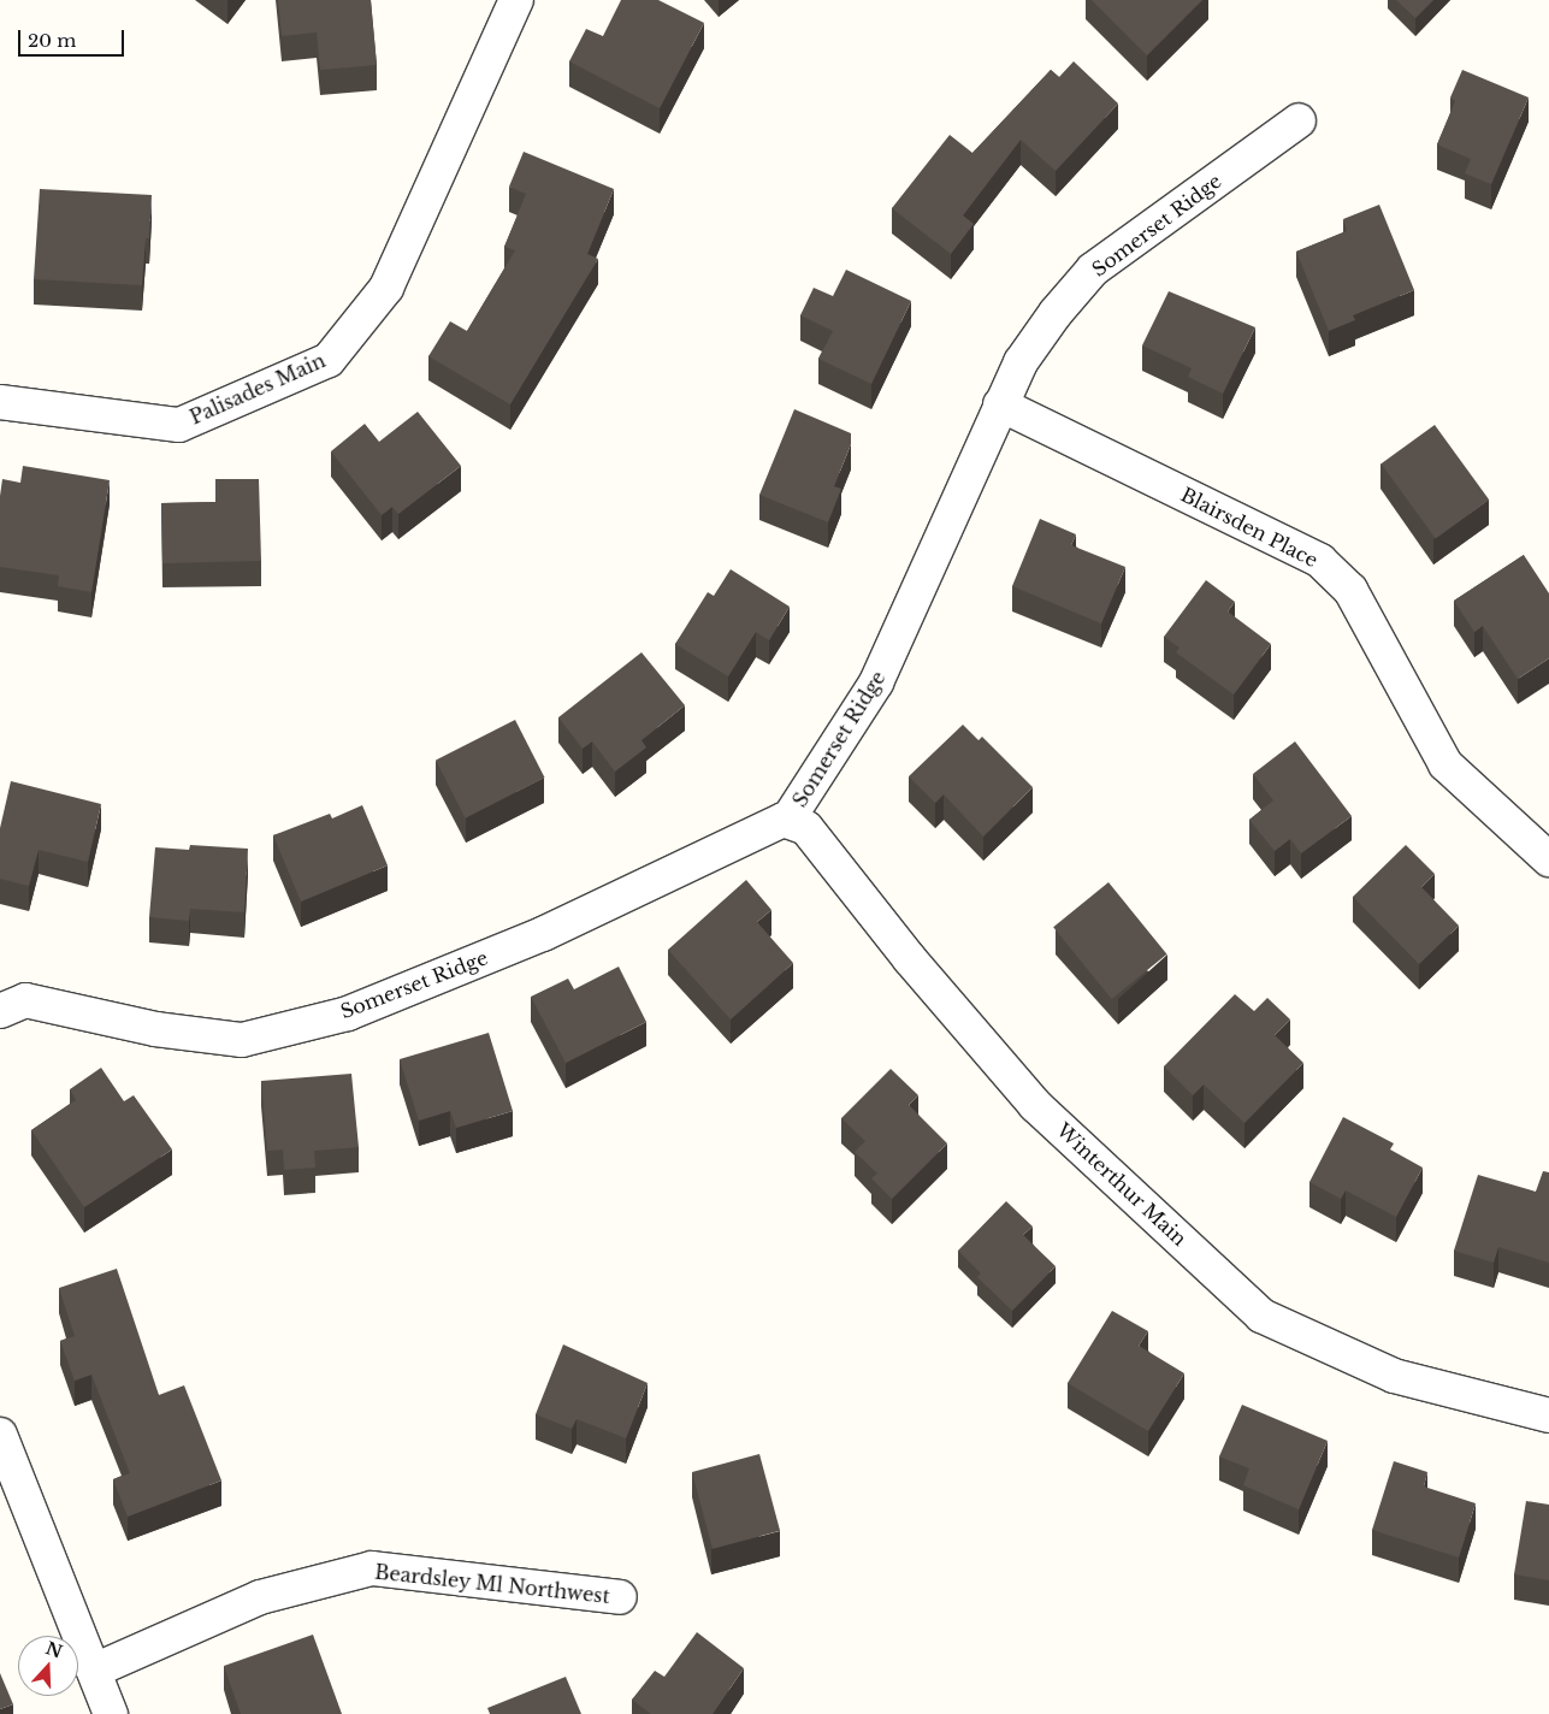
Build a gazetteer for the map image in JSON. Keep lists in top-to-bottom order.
{
  "streets": {
    "street": [
      "Somerset Ridge",
      "Palisades Main",
      "Blairsden Place",
      "Winterthur Main",
      "Beardsley Ml Northwest"
    ]
  },
  "crossings": [
    ["Somerset Ridge", "Blairsden Place"],
    ["Somerset Ridge", "Winterthur Main"]
  ],
  "scale_bar": "20 m",
  "north": "top"
}
